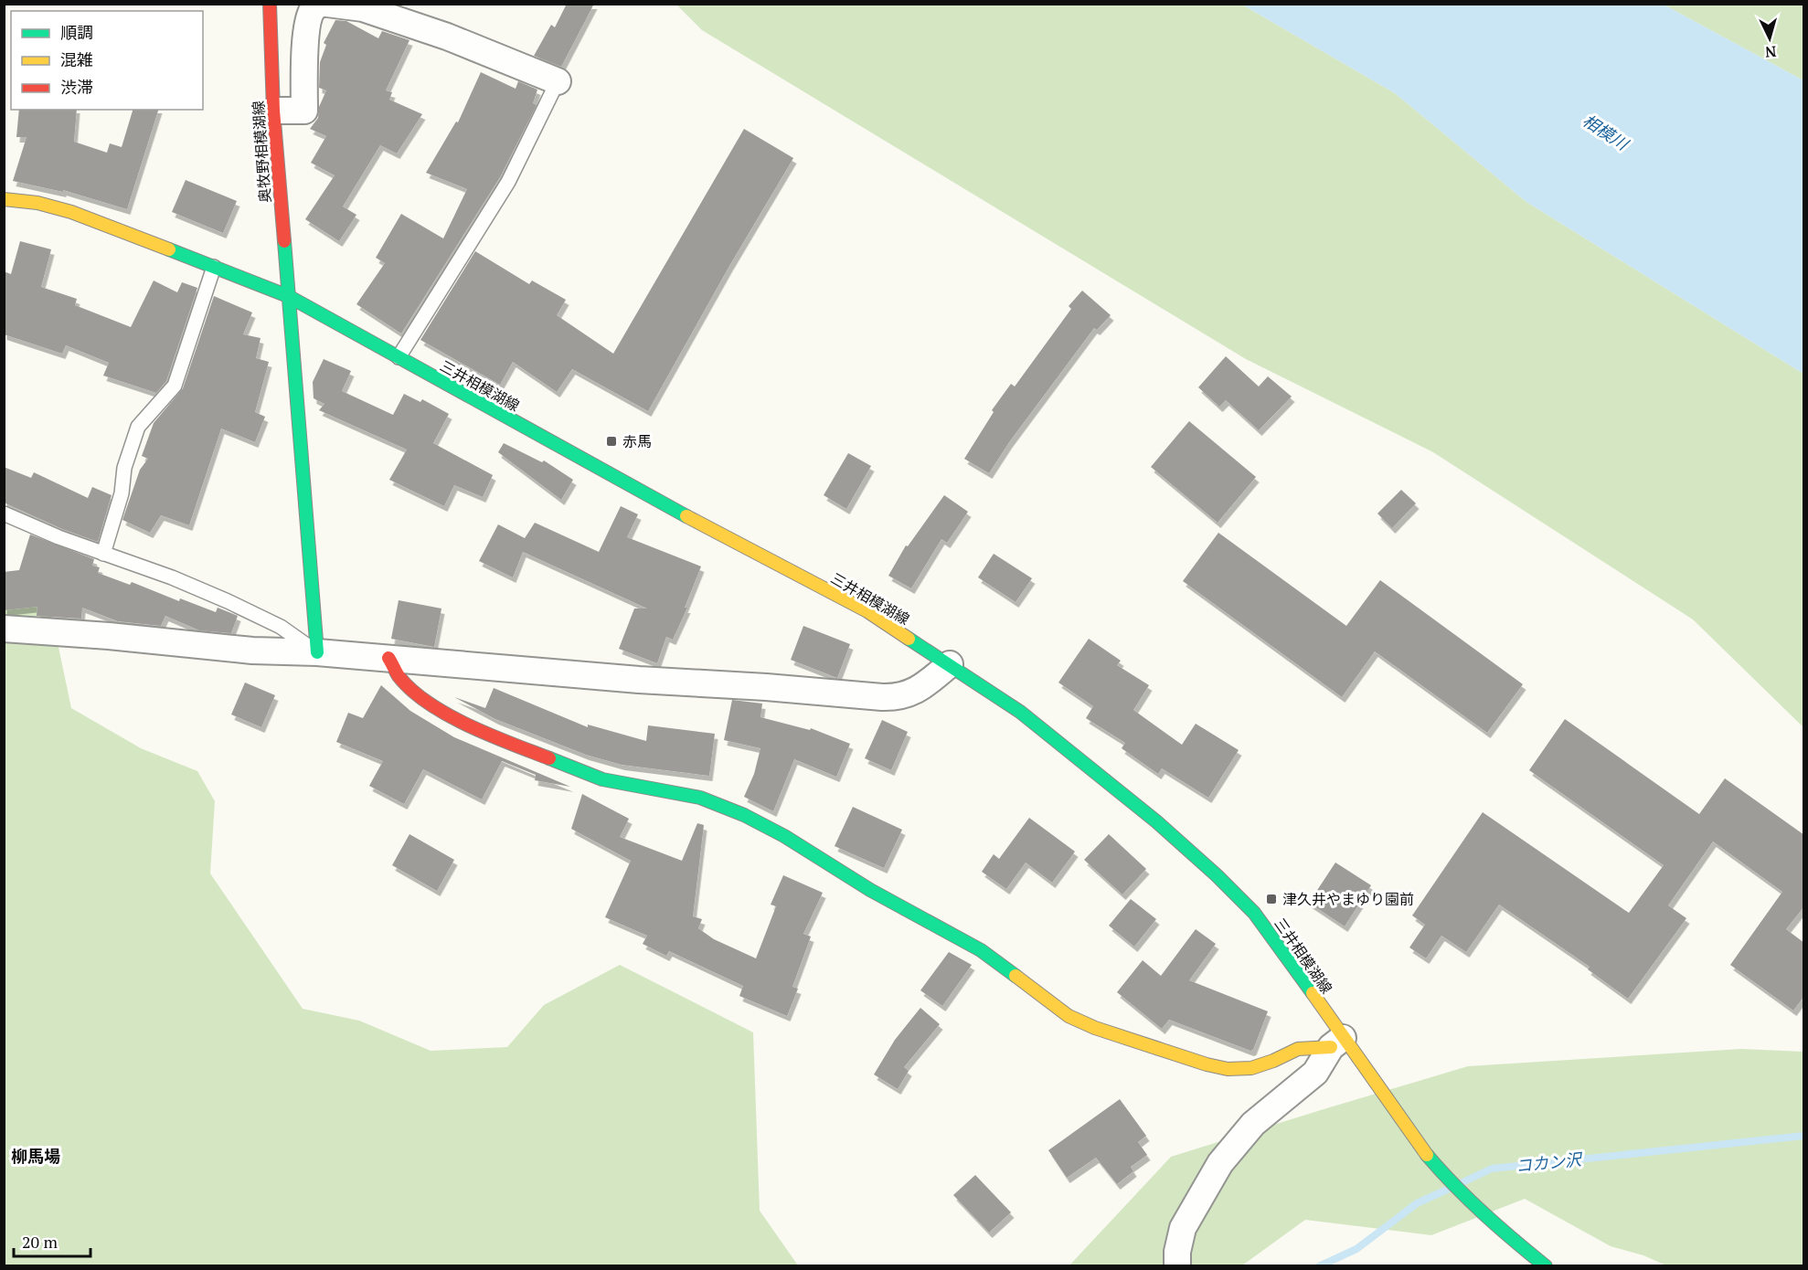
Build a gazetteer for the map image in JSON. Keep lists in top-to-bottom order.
{
  "streets": {
    "main road": ["奥牧野相模湖線", "三井相模湖線"]
  },
  "crossings": [
    ["奥牧野相模湖線", "三井相模湖線"]
  ],
  "districts": ["柳馬場"],
  "water": ["相模川", "コカン沢"],
  "places": {
    "transit": ["赤馬", "津久井やまゆり園前"]
  },
  "legend": ["順調", "混雑", "渋滞"],
  "scale_bar": "20 m",
  "north": "bottom"
}
